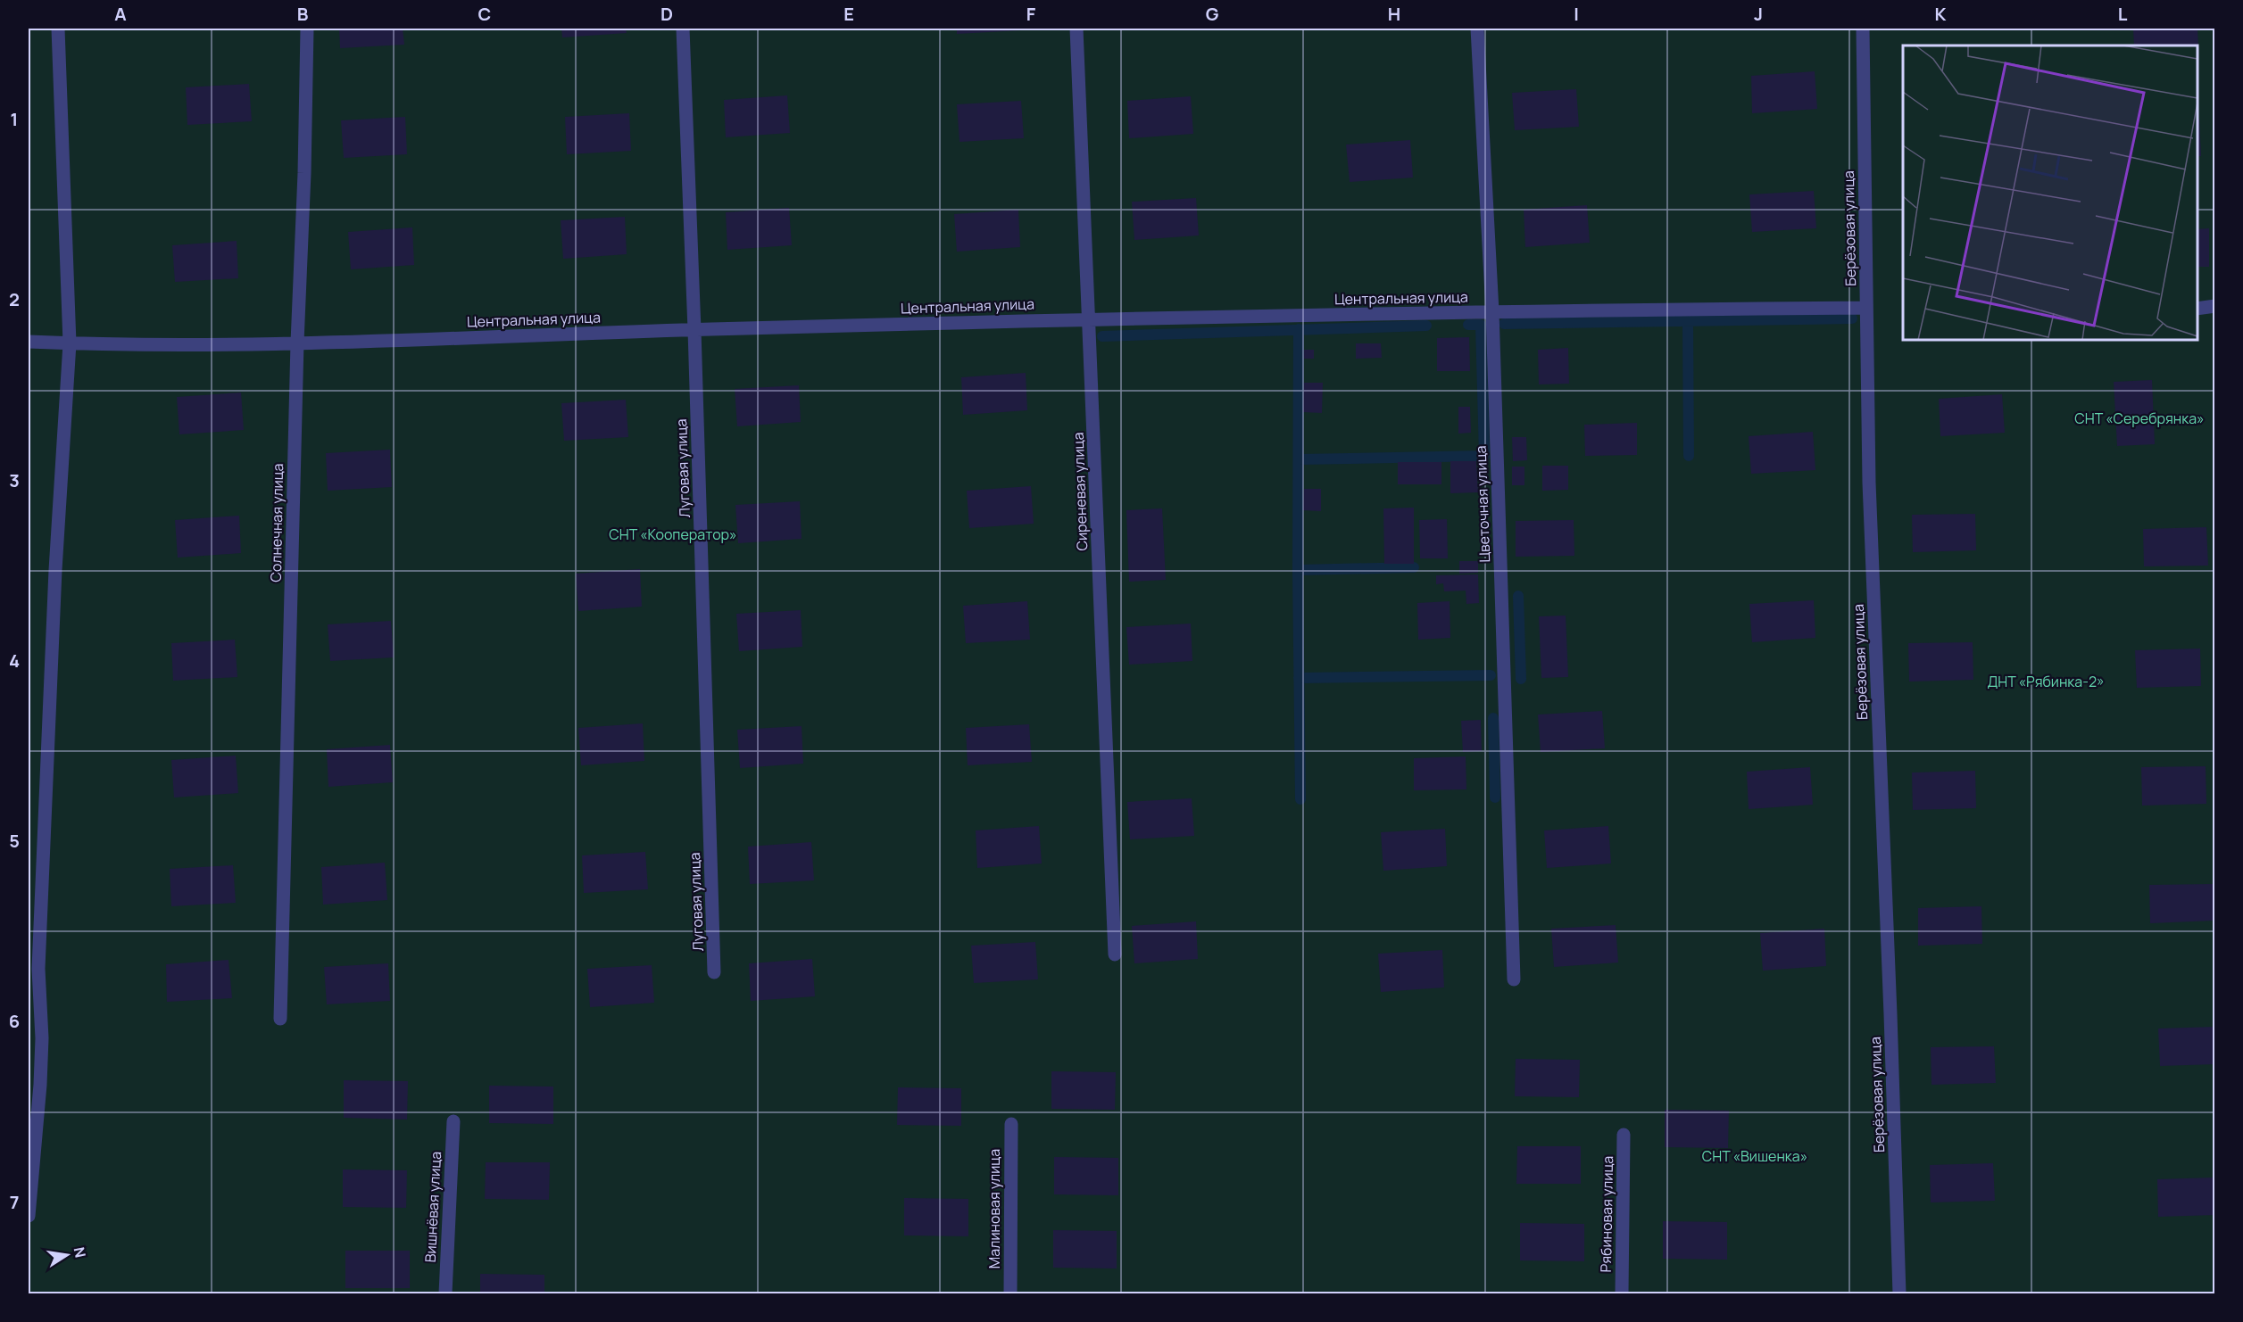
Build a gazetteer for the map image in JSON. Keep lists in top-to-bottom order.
{
  "streets": {
    "street": [
      "Берёзовая улица",
      "Центральная улица",
      "Луговая улица",
      "Сиреневая улица",
      "Цветочная улица",
      "Солнечная улица",
      "Вишнёвая улица",
      "Малиновая улица",
      "Рябиновая улица"
    ]
  },
  "crossings": [
    ["Берёзовая улица", "Центральная улица"],
    ["Центральная улица", "Луговая улица"],
    ["Центральная улица", "Сиреневая улица"],
    ["Центральная улица", "Цветочная улица"],
    ["Центральная улица", "Солнечная улица"]
  ],
  "parks": [
    "СНТ «Серебрянка»",
    "СНТ «Кооператор»",
    "ДНТ «Рябинка-2»",
    "СНТ «Вишенка»"
  ],
  "north": "right",
  "grid": {
    "columns": [
      "A",
      "B",
      "C",
      "D",
      "E",
      "F",
      "G",
      "H",
      "I",
      "J",
      "K",
      "L"
    ],
    "rows": [
      "1",
      "2",
      "3",
      "4",
      "5",
      "6",
      "7"
    ]
  }
}
